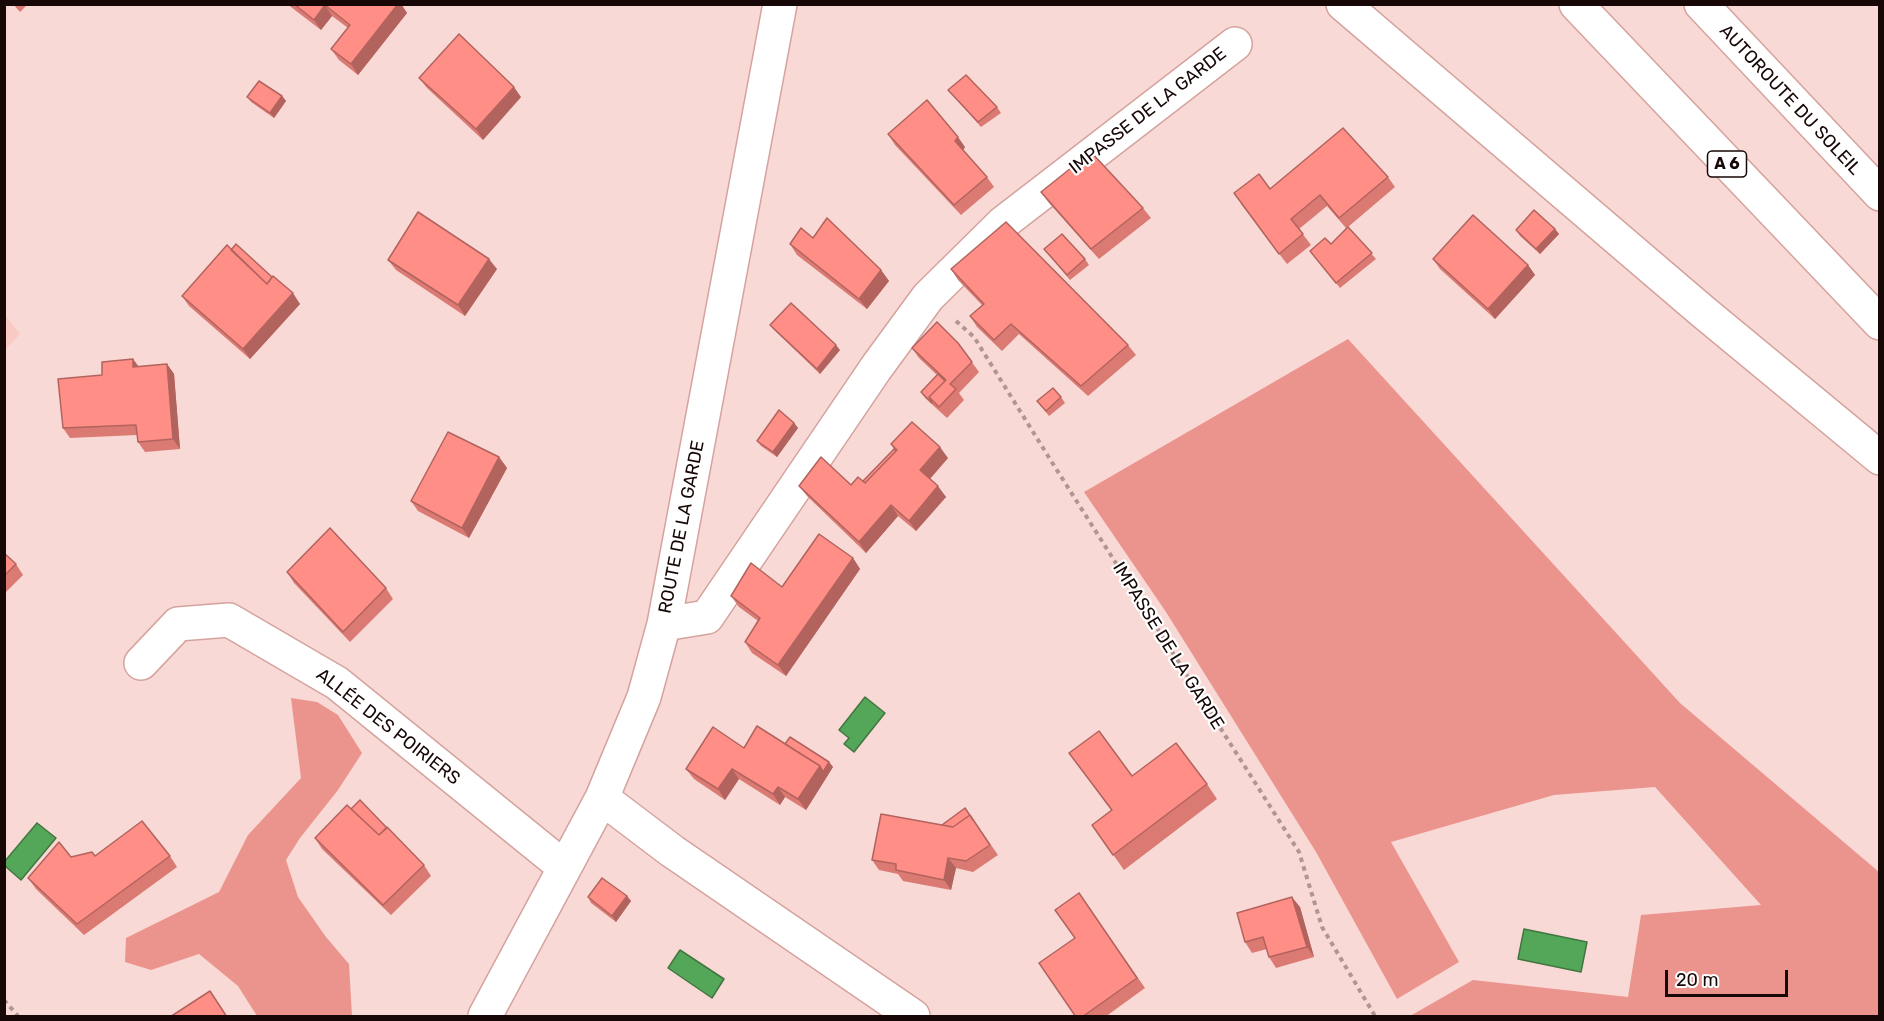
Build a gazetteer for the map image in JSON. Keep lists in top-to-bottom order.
{
  "streets": {
    "main road": [
      "AUTOROUTE DU SOLEIL",
      "IMPASSE DE LA GARDE",
      "A 6",
      "ROUTE DE LA GARDE",
      "ALLÉE DES POIRIERS"
    ]
  },
  "crossings": [
    ["IMPASSE DE LA GARDE", "ROUTE DE LA GARDE"],
    ["ROUTE DE LA GARDE", "ALLÉE DES POIRIERS"]
  ],
  "scale_bar": "20 m"
}
